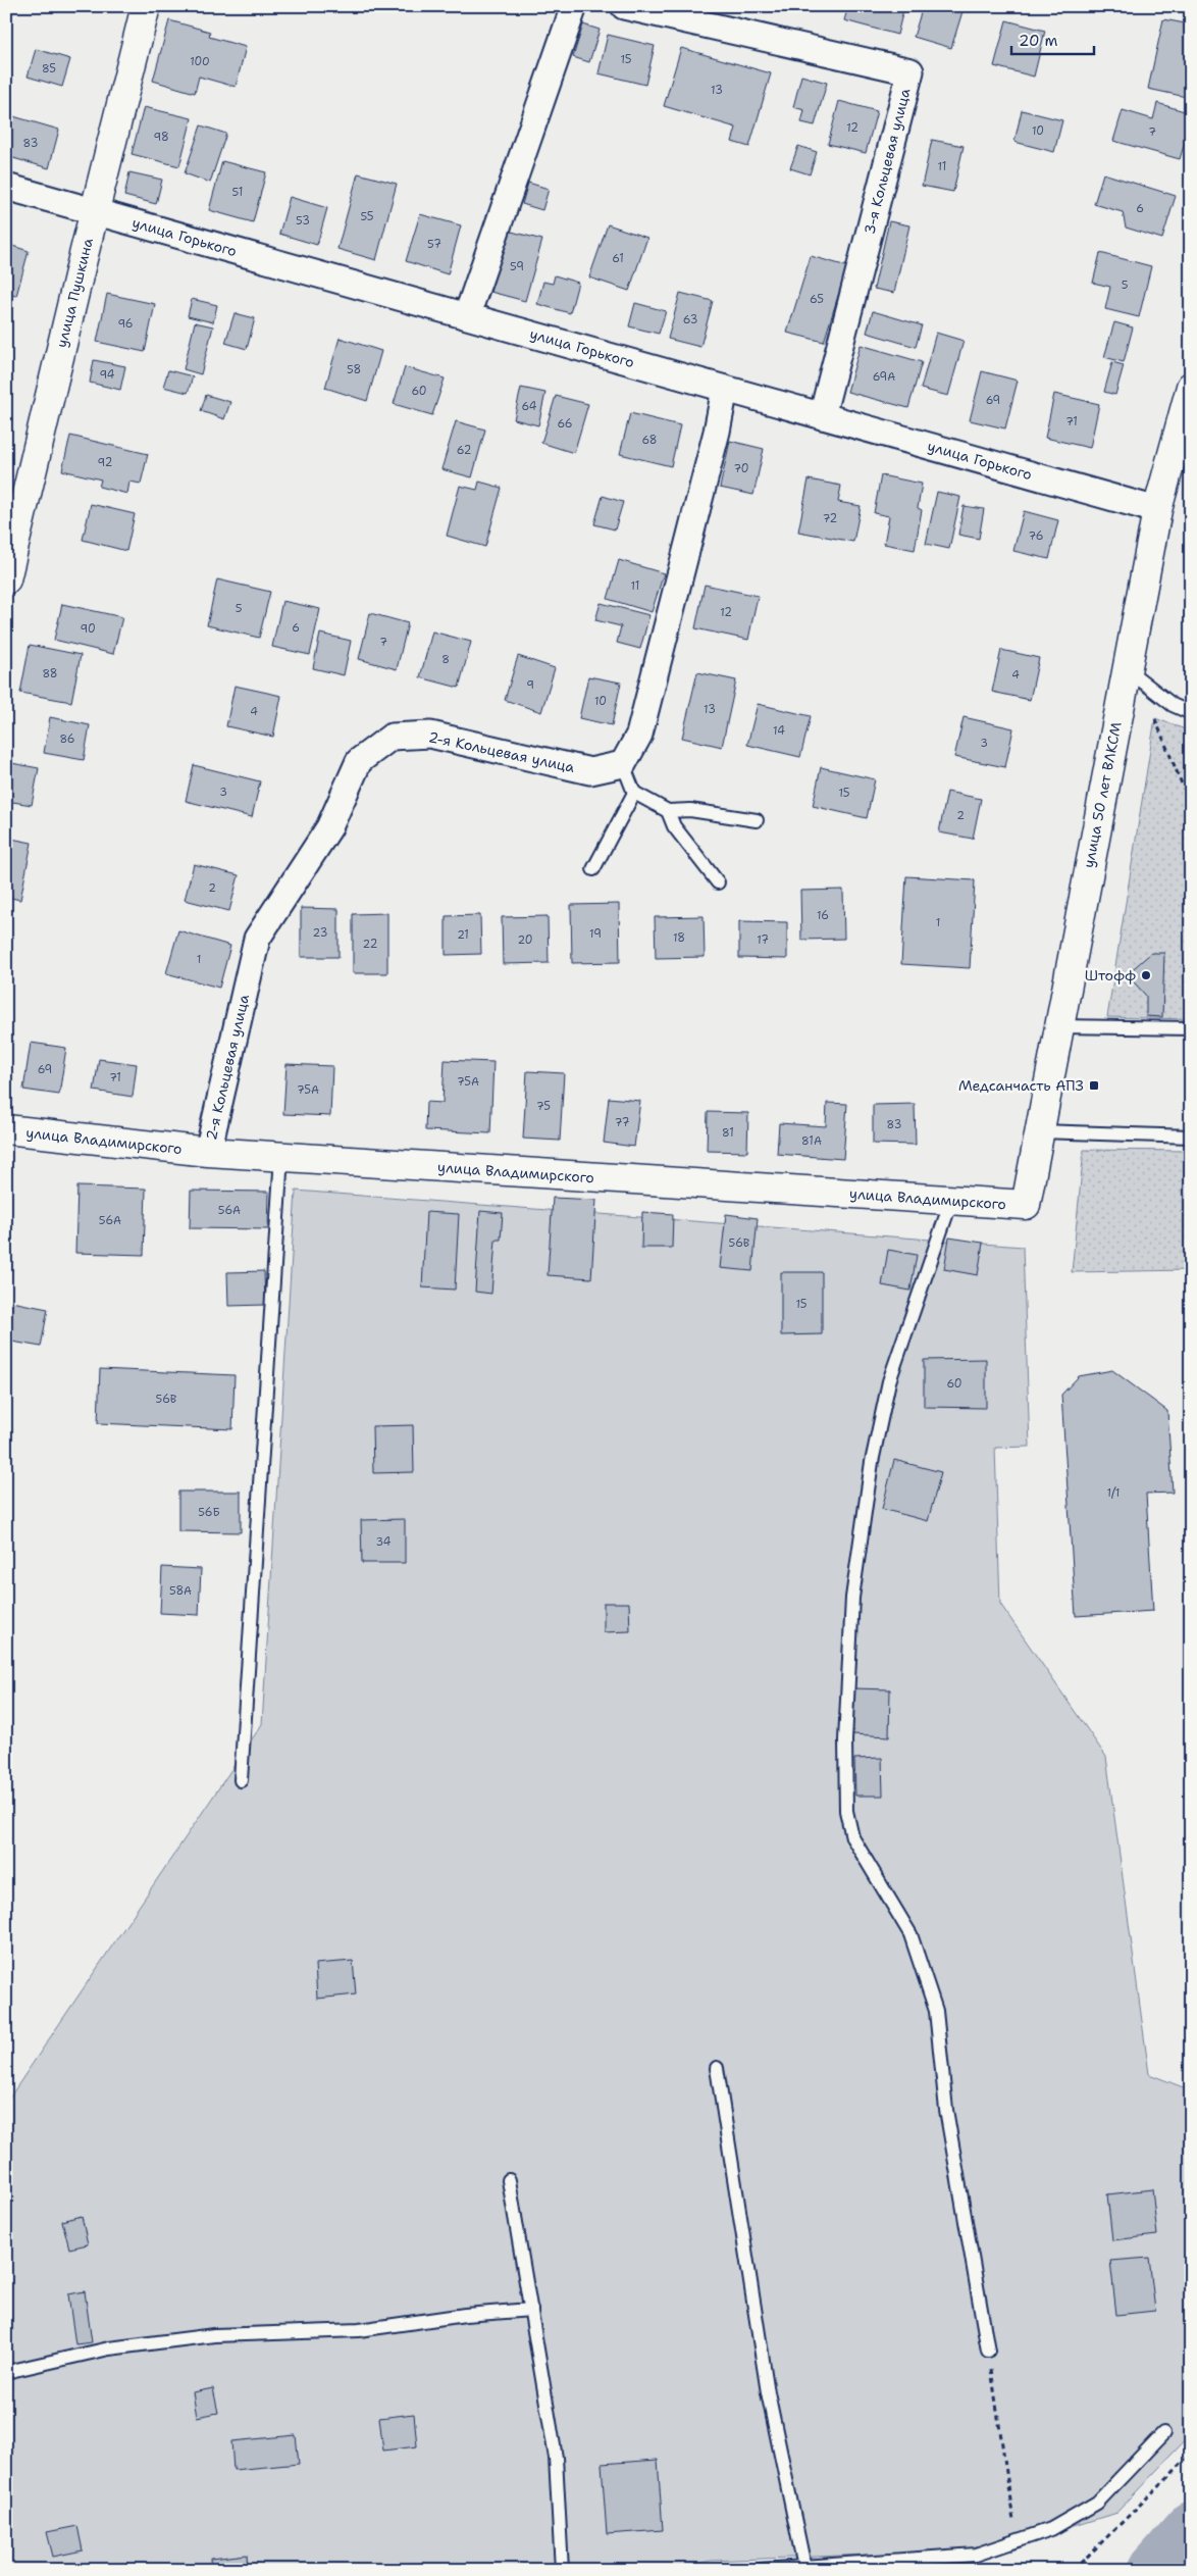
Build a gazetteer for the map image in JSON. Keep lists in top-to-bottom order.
{
  "streets": {
    "street": [
      "3-я Кольцевая улица",
      "улица Горького",
      "улица Пушкина",
      "2-я Кольцевая улица",
      "улица 50 лет ВЛКСМ",
      "улица Владимирского"
    ]
  },
  "crossings": [
    ["3-я Кольцевая улица", "улица Горького"],
    ["улица Горького", "улица Пушкина"],
    ["улица Горького", "улица 50 лет ВЛКСМ"],
    ["2-я Кольцевая улица", "улица Владимирского"],
    ["улица 50 лет ВЛКСМ", "улица Владимирского"]
  ],
  "places": {
    "other": ["Штофф"],
    "transit": ["Медсанчасть АПЗ"]
  },
  "house_numbers": [
    "15",
    "100",
    "85",
    "13",
    "12",
    "10",
    "7",
    "98",
    "83",
    "11",
    "51",
    "6",
    "55",
    "53",
    "57",
    "61",
    "59",
    "5",
    "65",
    "63",
    "96",
    "58",
    "94",
    "69А",
    "60",
    "69",
    "64",
    "71",
    "66",
    "68",
    "62",
    "92",
    "70",
    "72",
    "76",
    "11",
    "5",
    "12",
    "6",
    "90",
    "7",
    "8",
    "88",
    "4",
    "9",
    "10",
    "13",
    "4",
    "14",
    "86",
    "3",
    "3",
    "15",
    "2",
    "2",
    "16",
    "1",
    "23",
    "19",
    "21",
    "18",
    "20",
    "17",
    "22",
    "1",
    "69",
    "71",
    "75А",
    "75А",
    "75",
    "77",
    "83",
    "81",
    "81А",
    "56А",
    "56А",
    "56В",
    "15",
    "60",
    "56В",
    "1/1",
    "56Б",
    "34",
    "58А"
  ],
  "scale_bar": "20 m"
}
